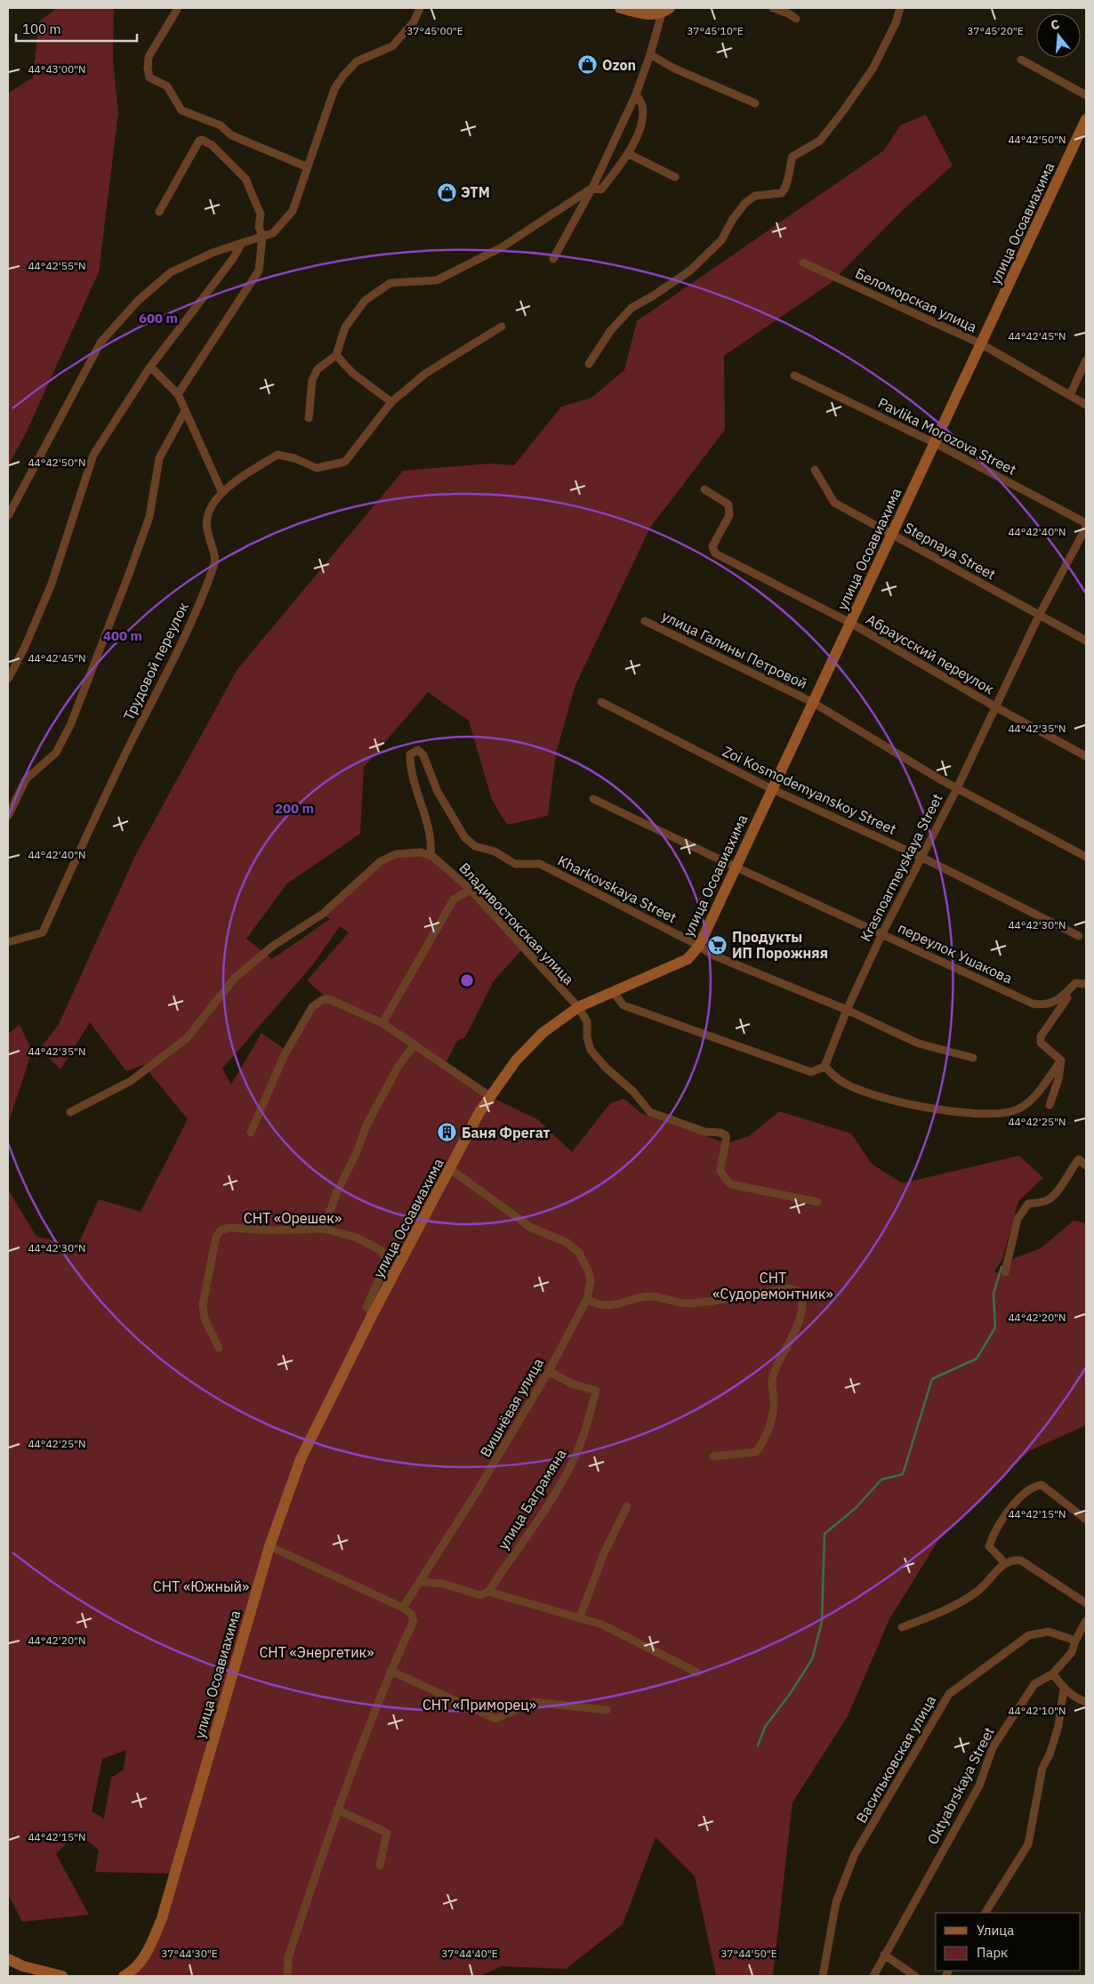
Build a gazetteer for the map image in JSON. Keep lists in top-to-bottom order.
{
  "streets": {
    "street": [
      "улица Осоавиахима",
      "Беломорская улица",
      "Pavlika Morozova Street",
      "Stepnaya Street",
      "улица Галины Петровой",
      "Абраусский переулок",
      "Трудовой переулок",
      "Zoi Kosmodemyanskoy Street",
      "Krasnoarmeyskaya Street",
      "Kharkovskaya Street",
      "Владивостокская улица",
      "переулок Ушакова",
      "Вишнёвая улица",
      "улица Баграмяна",
      "Васильковская улица",
      "Oktyabrskaya Street"
    ]
  },
  "crossings": [
    ["улица Осоавиахима", "Беломорская улица"],
    ["улица Осоавиахима", "Pavlika Morozova Street"],
    ["улица Осоавиахима", "Stepnaya Street"],
    ["улица Осоавиахима", "улица Галины Петровой"],
    ["улица Осоавиахима", "Абраусский переулок"],
    ["улица Осоавиахима", "Zoi Kosmodemyanskoy Street"],
    ["улица Осоавиахима", "Kharkovskaya Street"],
    ["улица Осоавиахима", "Владивостокская улица"],
    ["улица Осоавиахима", "переулок Ушакова"],
    ["улица Осоавиахима", "Вишнёвая улица"],
    ["Stepnaya Street", "Krasnoarmeyskaya Street"],
    ["улица Галины Петровой", "Krasnoarmeyskaya Street"],
    ["Абраусский переулок", "Krasnoarmeyskaya Street"],
    ["Zoi Kosmodemyanskoy Street", "Krasnoarmeyskaya Street"],
    ["Krasnoarmeyskaya Street", "Kharkovskaya Street"],
    ["Krasnoarmeyskaya Street", "переулок Ушакова"],
    ["Kharkovskaya Street", "Владивостокская улица"],
    ["Вишнёвая улица", "улица Баграмяна"],
    ["Васильковская улица", "Oktyabrskaya Street"]
  ],
  "parks": [
    "СНТ «Орешек»",
    "СНТ «Судоремонтник»",
    "СНТ «Южный»",
    "СНТ «Энергетик»",
    "СНТ «Приморец»"
  ],
  "places": {
    "shop": ["Ozon", "ЭТМ"],
    "supermarket": ["Продукты ИП Порожняя"],
    "building": ["Баня Фрегат"]
  },
  "legend": ["Улица", "Парк"],
  "scale_bar": "100 m",
  "north": "top",
  "coordinates": [
    "37°45'00\"E",
    "37°45'10\"E",
    "37°45'20\"E",
    "44°43'00\"N",
    "44°42'50\"N",
    "44°42'55\"N",
    "44°42'45\"N",
    "44°42'40\"N",
    "44°42'35\"N",
    "44°42'30\"N",
    "44°42'25\"N",
    "44°42'20\"N",
    "44°42'15\"N",
    "44°42'10\"N",
    "37°44'30\"E",
    "37°44'40\"E",
    "37°44'50\"E"
  ],
  "rings": ["600 m", "400 m", "200 m"]
}
